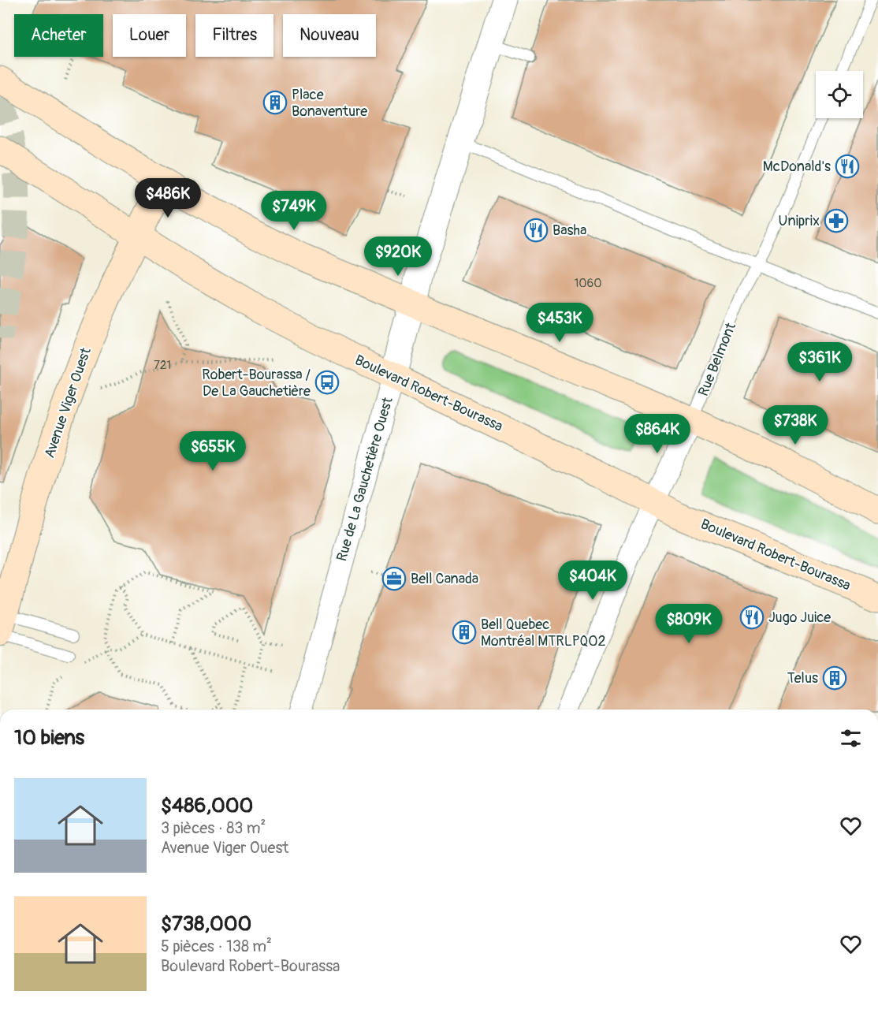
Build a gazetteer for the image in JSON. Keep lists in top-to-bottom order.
{
  "streets": {
    "main road": ["Boulevard Robert-Bourassa", "Avenue Viger Ouest"],
    "street": ["Rue Belmont", "Rue de La Gauchetière Ouest"]
  },
  "crossings": [
    ["Rue Belmont", "Boulevard Robert-Bourassa"],
    ["Boulevard Robert-Bourassa", "Avenue Viger Ouest"],
    ["Boulevard Robert-Bourassa", "Rue de La Gauchetière Ouest"]
  ],
  "places": {
    "building": ["Place Bonaventure", "Bell Quebec Montréal MTRLPQ02", "Telus"],
    "restaurant": ["McDonald's", "Basha", "Jugo Juice"],
    "pharmacy": ["Uniprix"],
    "bus stop": ["Robert-Bourassa / De La Gauchetière"],
    "office": ["Bell Canada"]
  },
  "house_numbers": ["1060", "721"],
  "page": {
    "chip": [
      "Acheter",
      "Louer",
      "Filtres",
      "Nouveau"
    ],
    "price": [
      "$486K",
      "$749K",
      "$920K",
      "$453K",
      "$361K",
      "$738K",
      "$864K",
      "$655K",
      "$404K",
      "$809K"
    ],
    "heading": "10 biens",
    "list": [
      {
        "name": "$486,000",
        "note": "3 pièces · 83 m² · Avenue Viger Ouest"
      },
      {
        "name": "$738,000",
        "note": "5 pièces · 138 m² · Boulevard Robert-Bourassa"
      }
    ]
  }
}
